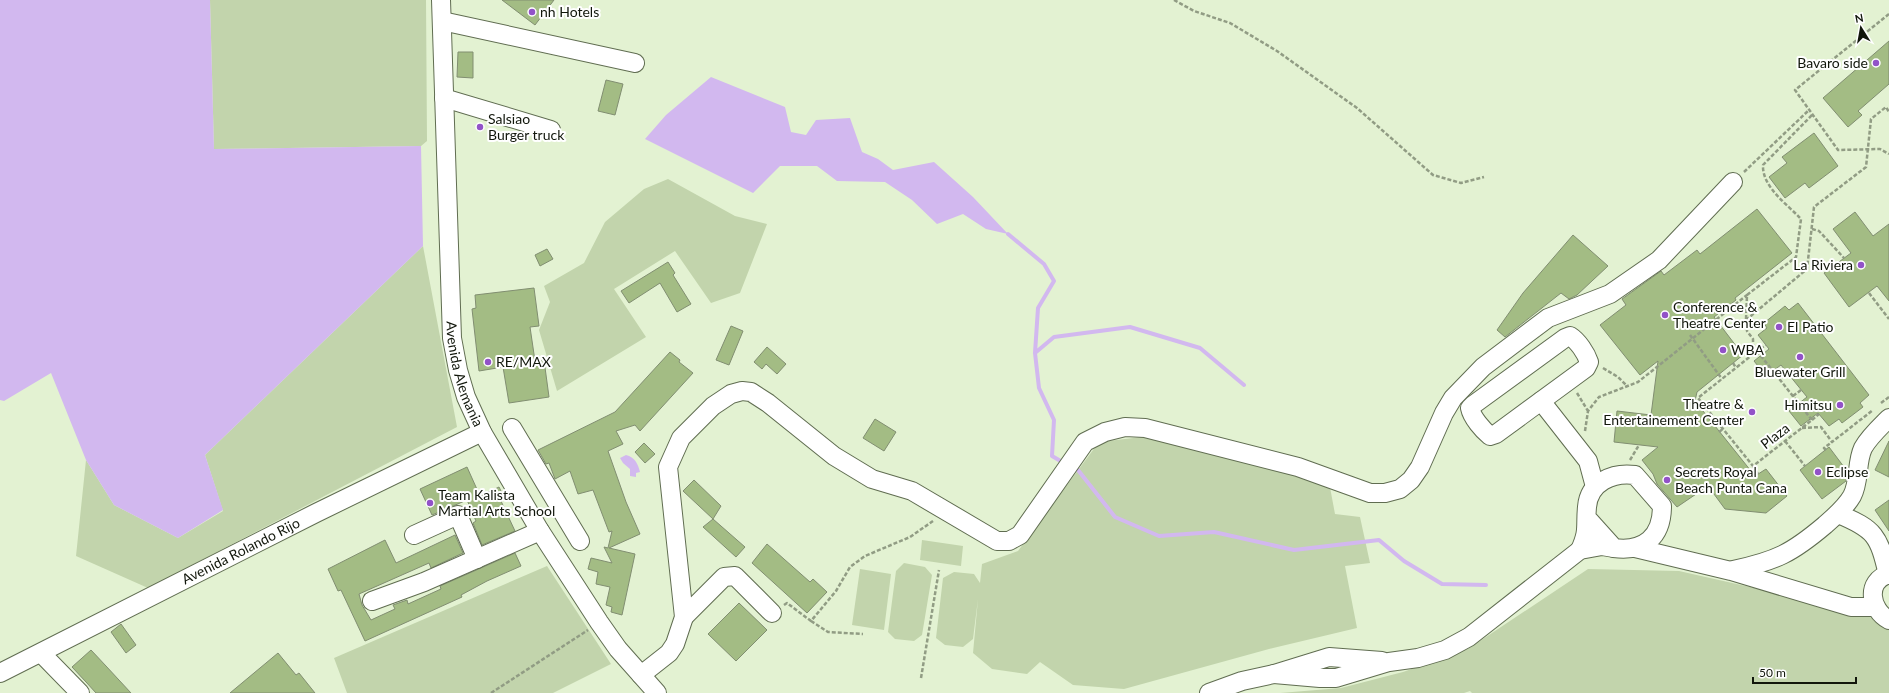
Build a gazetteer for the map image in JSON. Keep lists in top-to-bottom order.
{
  "streets": {
    "street": ["Avenida Alemania", "Avenida Rolando Rijo"],
    "path": ["Plaza"]
  },
  "crossings": [
    ["Avenida Alemania", "Avenida Rolando Rijo"]
  ],
  "places": [
    "nh Hotels",
    "Bavaro side",
    "Salsiao Burger truck",
    "La Riviera",
    "Conference & Theatre Center",
    "El Patio",
    "WBA",
    "Bluewater Grill",
    "RE/MAX",
    "Himitsu",
    "Theatre & Entertainement Center",
    "Eclipse",
    "Secrets Royal Beach Punta Cana",
    "Team Kalista Martial Arts School"
  ],
  "scale_bar": "50 m",
  "north": "top"
}
